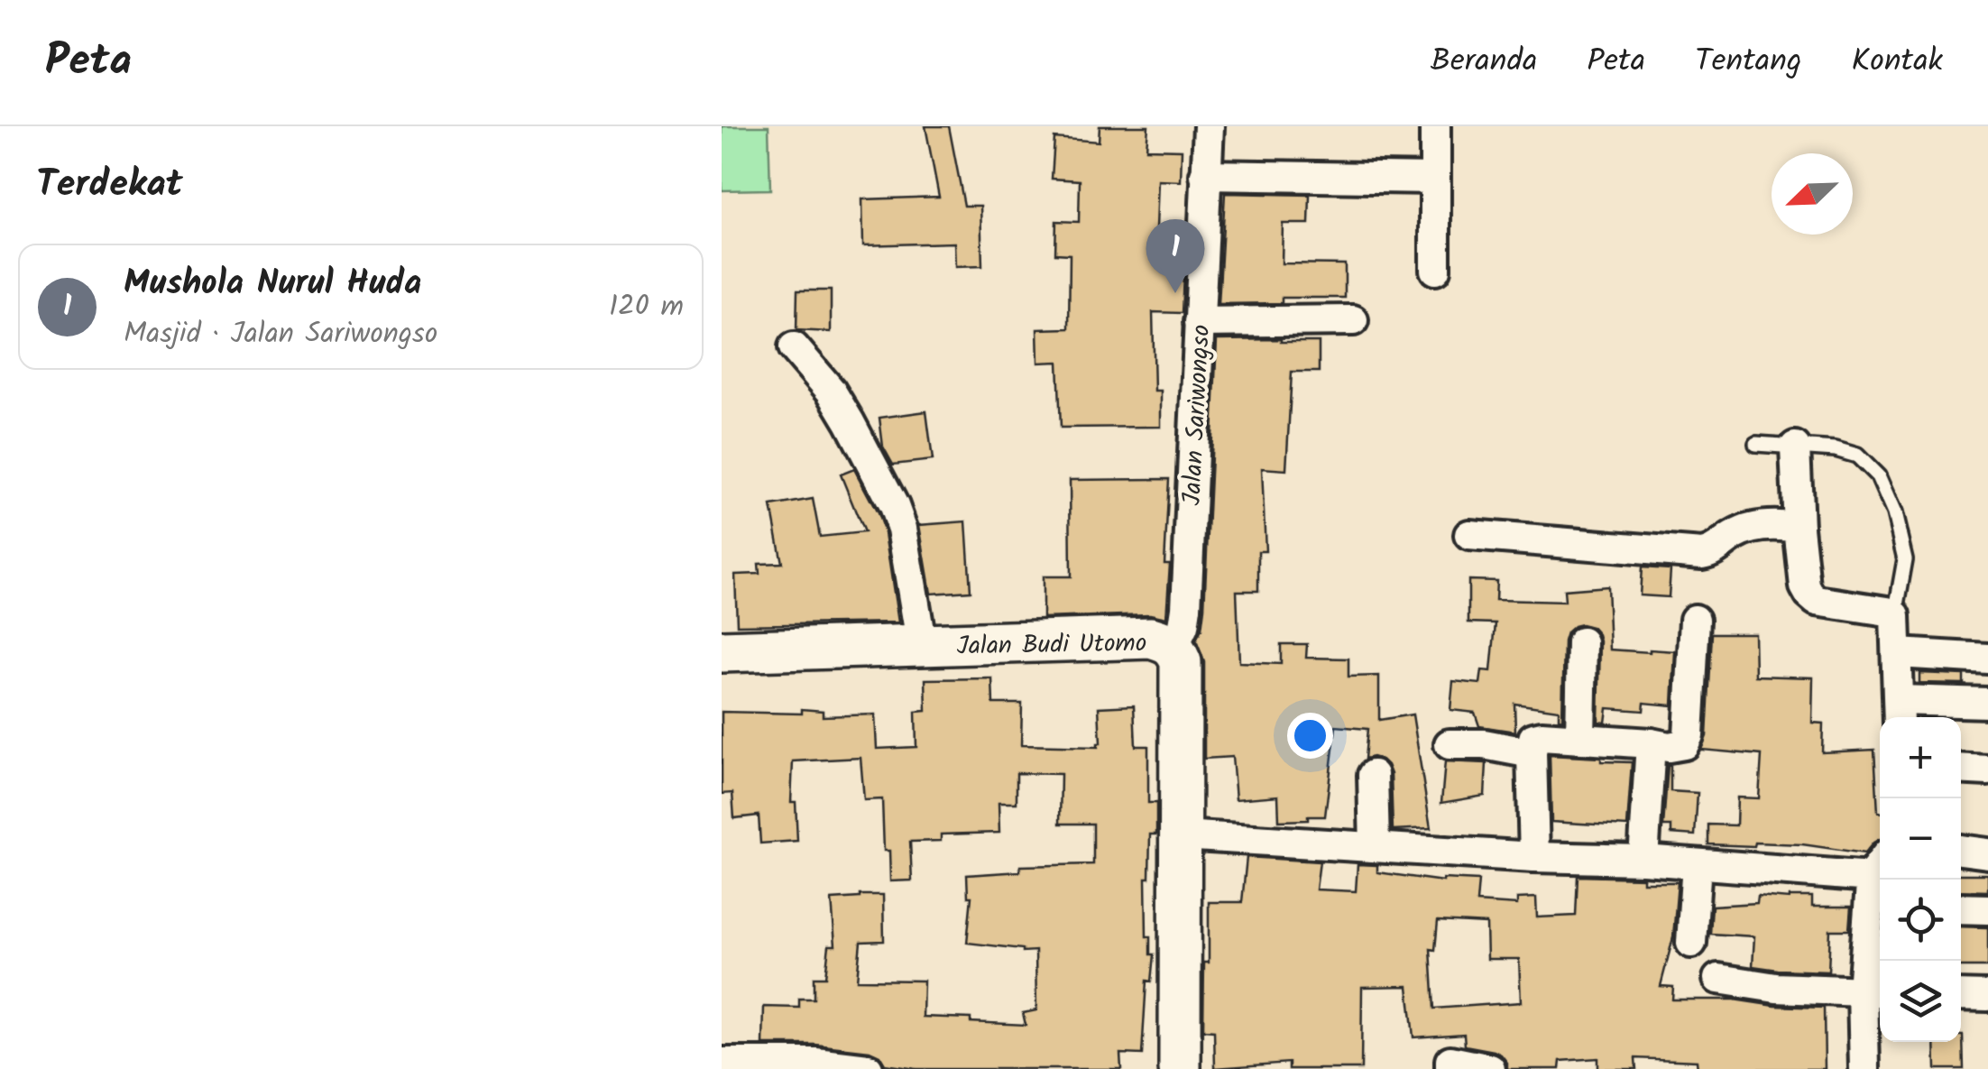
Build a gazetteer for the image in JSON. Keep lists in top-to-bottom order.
{
  "streets": {
    "street": ["Jalan Sariwongso", "Jalan Budi Utomo"]
  },
  "crossings": [
    ["Jalan Sariwongso", "Jalan Budi Utomo"]
  ],
  "north": "bottom left",
  "page": {
    "header": "Peta",
    "nav": [
      "Beranda",
      "Peta",
      "Tentang",
      "Kontak"
    ],
    "heading": "Terdekat",
    "pins": "1",
    "list": [
      {
        "mark": "1",
        "name": "Mushola Nurul Huda",
        "note": "Masjid · Jalan Sariwongso",
        "value": "120 m"
      }
    ],
    "map_buttons": ["+", "−"]
  }
}
